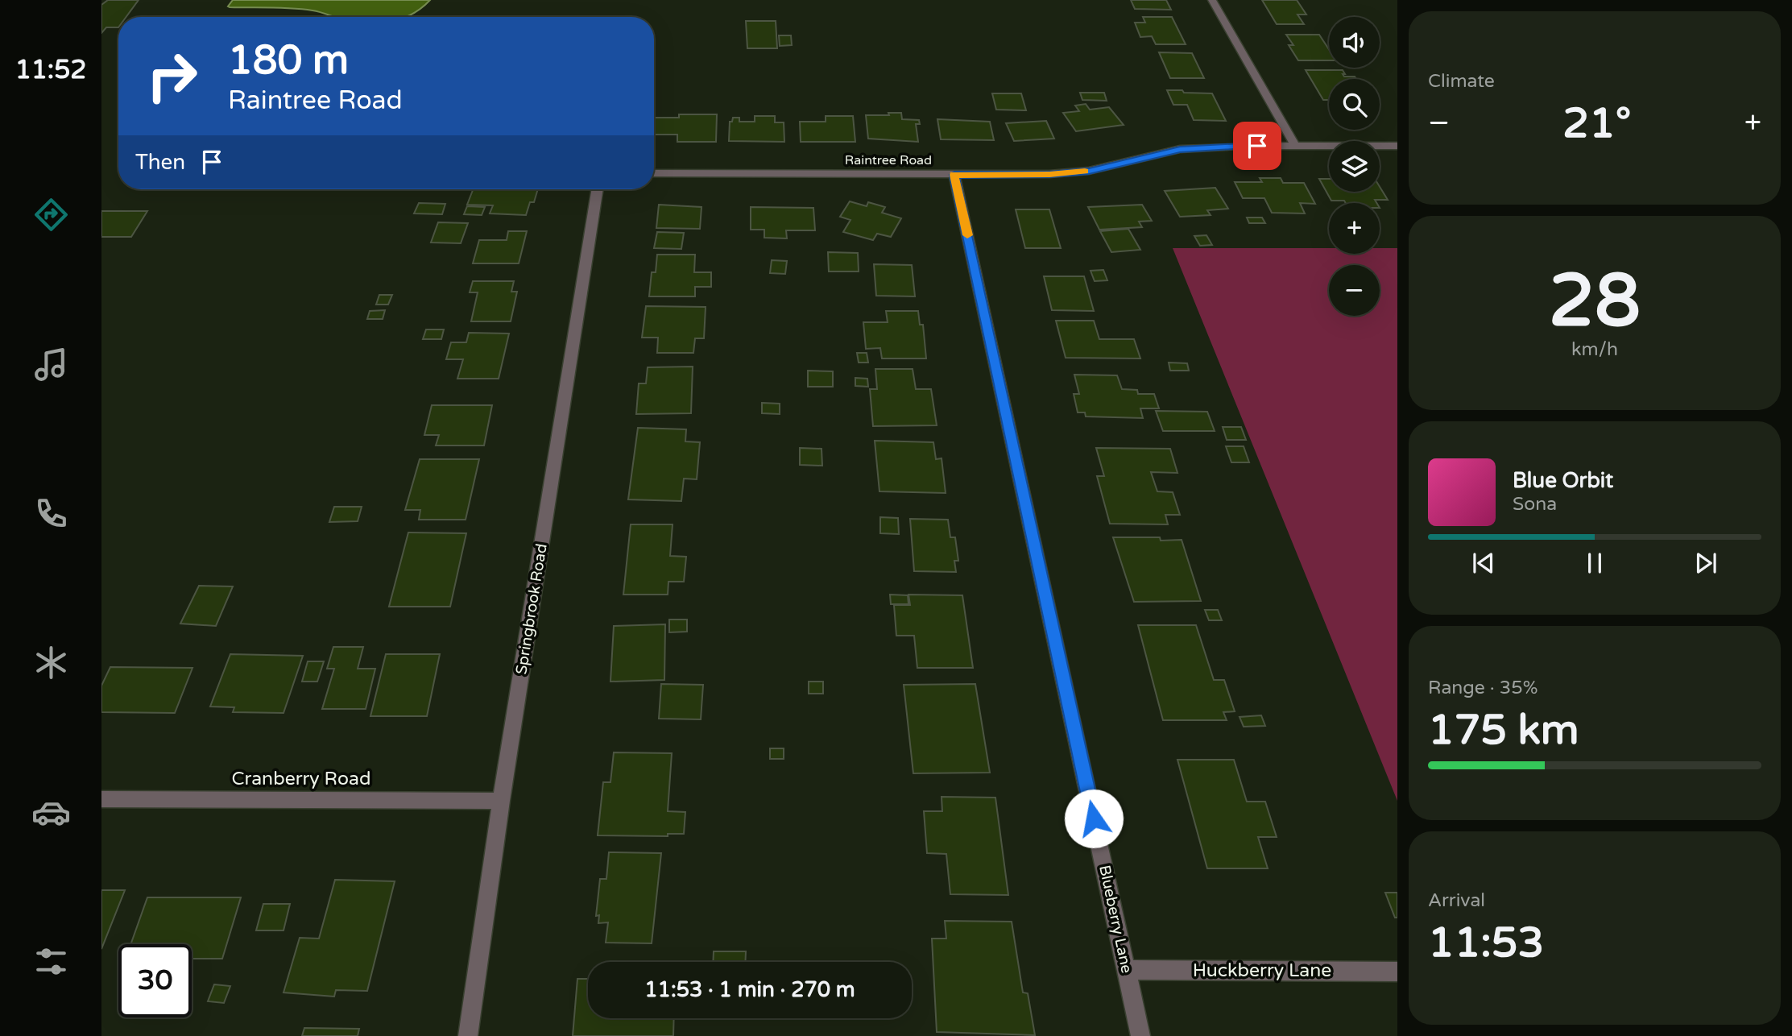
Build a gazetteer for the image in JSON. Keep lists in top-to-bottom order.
{
  "streets": {
    "street": [
      "Raintree Road",
      "Springbrook Road",
      "Cranberry Road",
      "Blueberry Lane",
      "Huckberry Lane"
    ]
  },
  "crossings": [
    ["Raintree Road", "Blueberry Lane"],
    ["Springbrook Road", "Cranberry Road"],
    ["Blueberry Lane", "Huckberry Lane"]
  ],
  "page": {
    "tabs": "11:52",
    "tile": [
      "Climate",
      ["28", "km/h"],
      ["Range · 35%", "175 km"],
      ["Arrival", "11:53"]
    ],
    "map_buttons": ["+", "−"],
    "turn": ["180 m", "Raintree Road"],
    "heat": ["−", "21°", "+"],
    "then": "Then",
    "song": ["Blue Orbit", "Sona"],
    "limit": "30",
    "trip": "11:53 · 1 min · 270 m"
  }
}
